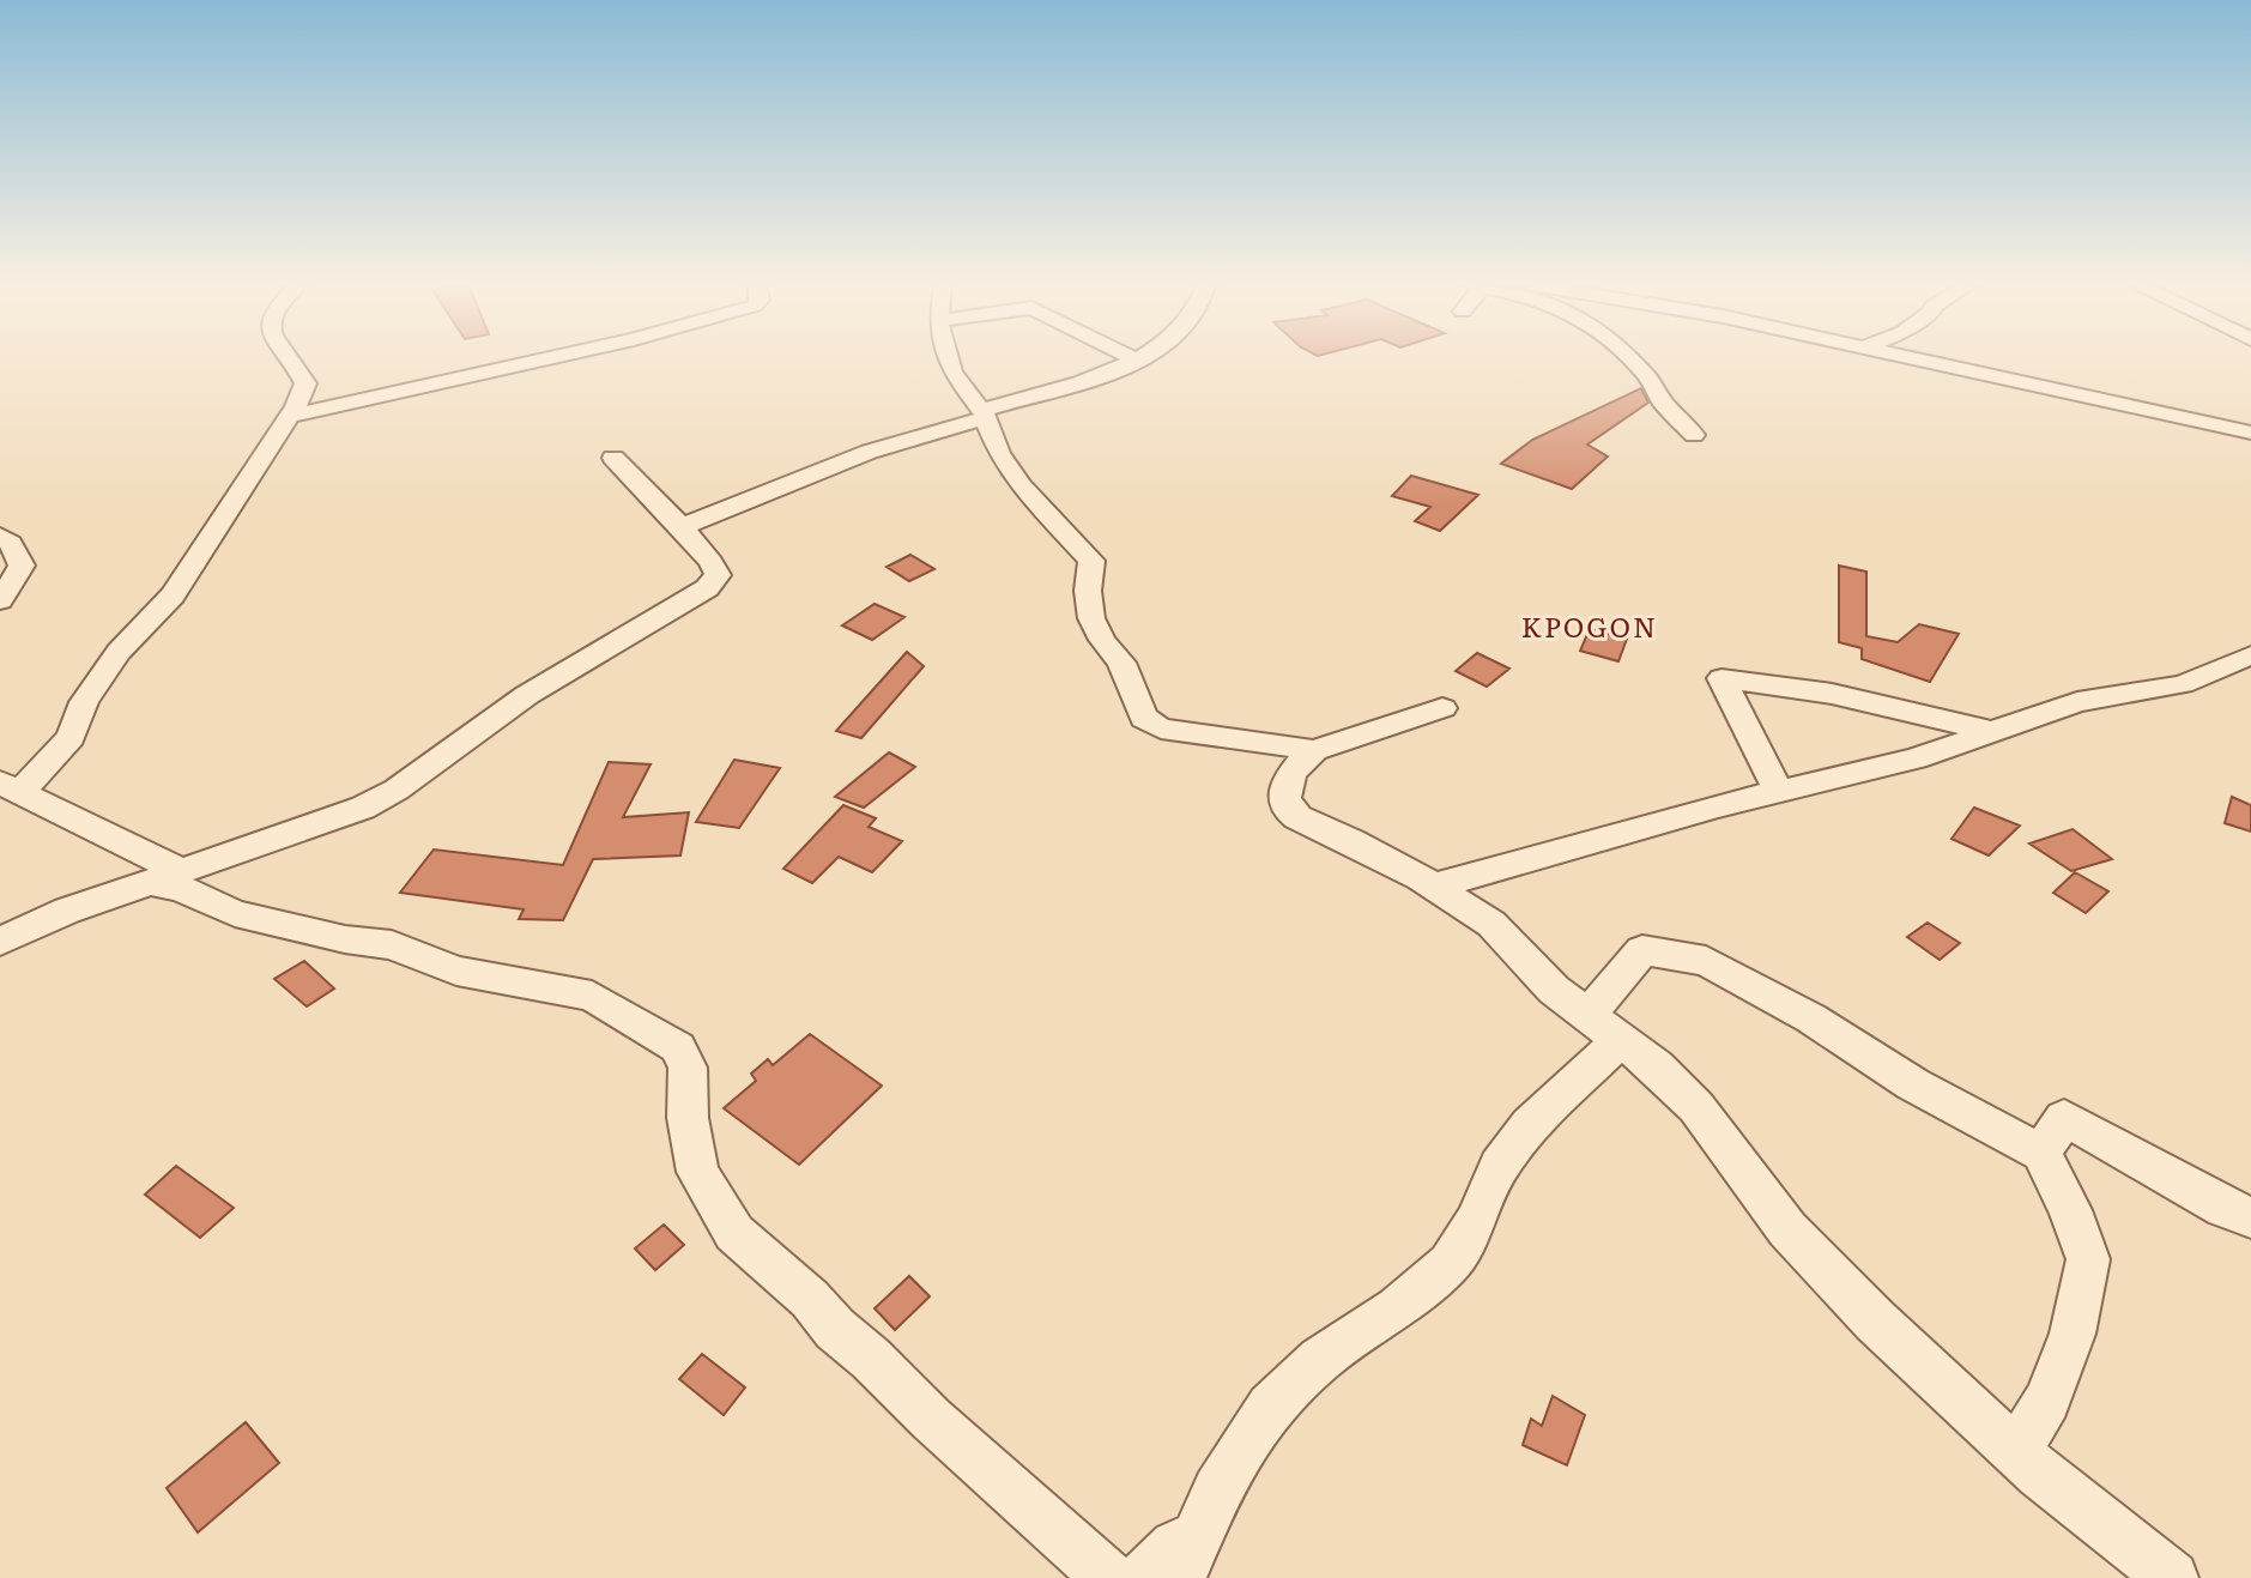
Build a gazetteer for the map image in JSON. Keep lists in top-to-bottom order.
{
  "districts": ["KPOGON"]
}
